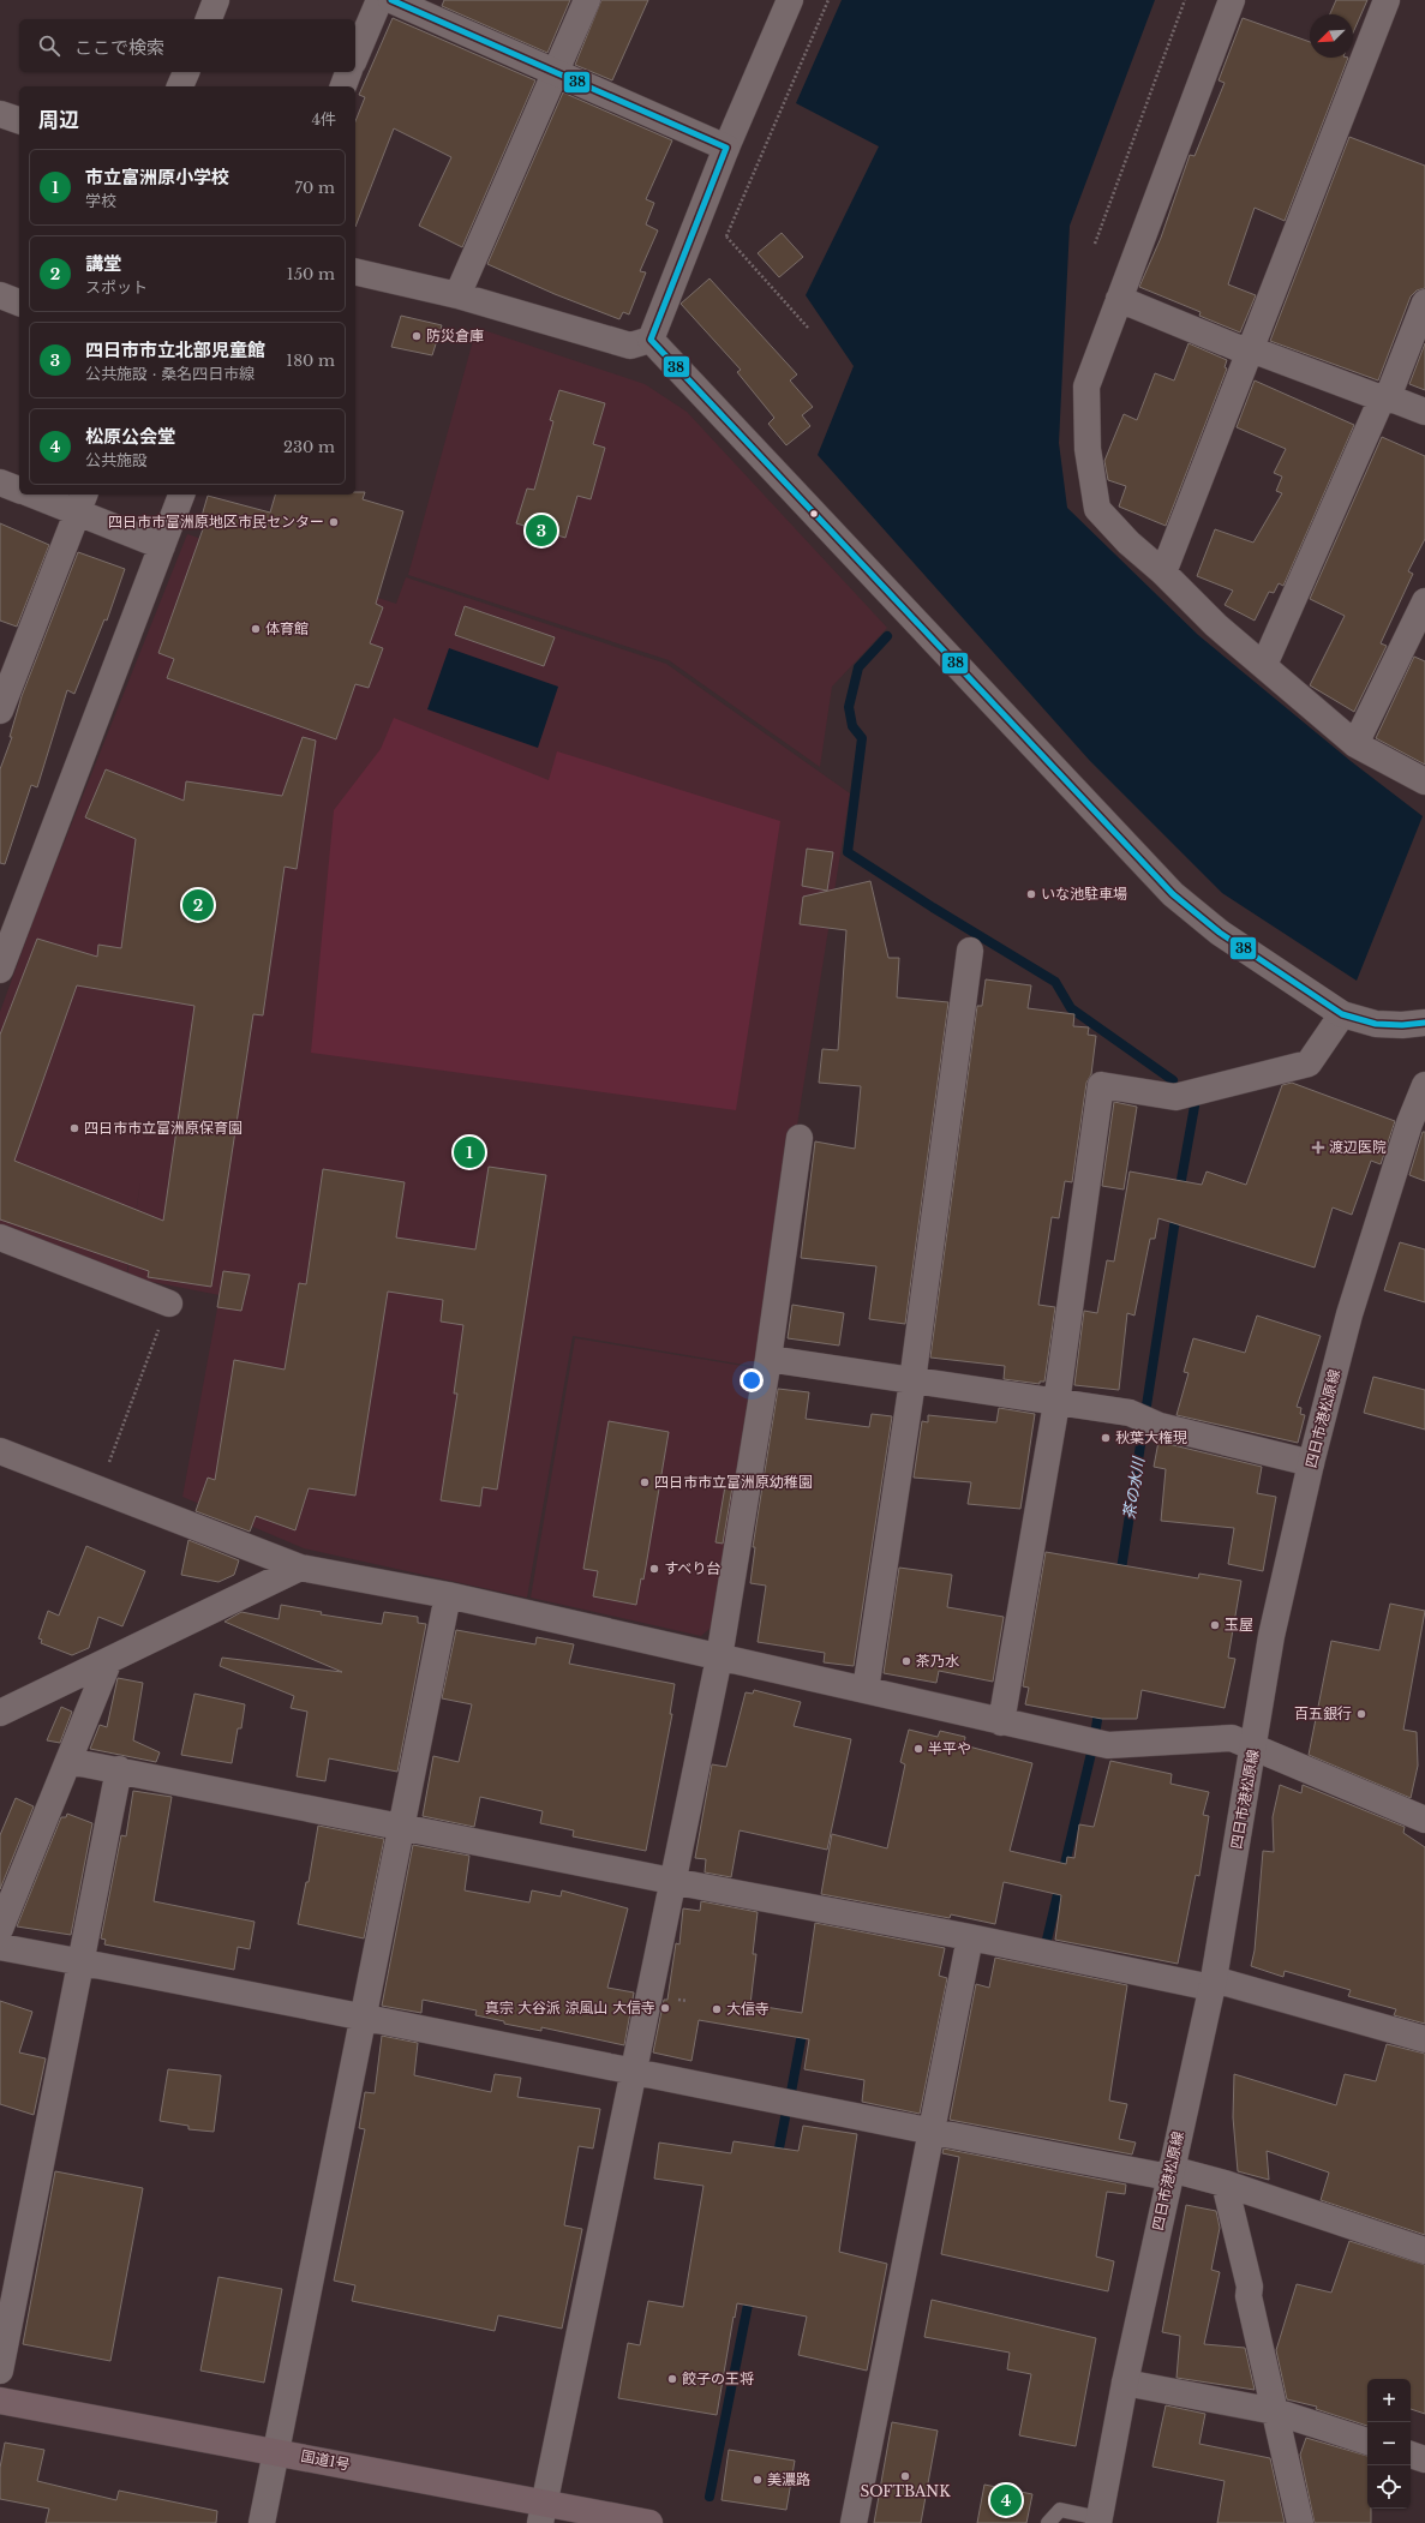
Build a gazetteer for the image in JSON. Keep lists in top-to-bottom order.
{
  "streets": {
    "highway": ["国道1号"],
    "street": ["四日市港松原線"]
  },
  "water": ["茶の水川"],
  "places": {
    "other": [
      "防災倉庫",
      "四日市市富洲原地区市民センター",
      "体育館",
      "いな池駐車場",
      "四日市市立富洲原保育園",
      "秋葉大権現",
      "四日市市立富洲原幼稚園",
      "すべり台",
      "玉屋",
      "茶乃水",
      "百五銀行",
      "半平や",
      "真宗 大谷派 涼風山 大信寺",
      "大信寺",
      "餃子の王将",
      "SOFTBANK",
      "美濃路"
    ],
    "health": ["渡辺医院"]
  },
  "lines": ["transit line 38"],
  "north": "bottom left",
  "page": {
    "search": "ここで検索",
    "heading": ["周辺", "4件"],
    "list": [
      {
        "mark": "1",
        "name": "市立富洲原小学校",
        "note": "学校",
        "value": "70 m"
      },
      {
        "mark": "2",
        "name": "講堂",
        "note": "スポット",
        "value": "150 m"
      },
      {
        "mark": "3",
        "name": "四日市市立北部児童館",
        "note": "公共施設 · 桑名四日市線",
        "value": "180 m"
      },
      {
        "mark": "4",
        "name": "松原公会堂",
        "note": "公共施設",
        "value": "230 m"
      }
    ],
    "pins": [
      "3",
      "2",
      "1",
      "4"
    ],
    "map_buttons": ["+", "−"]
  }
}
